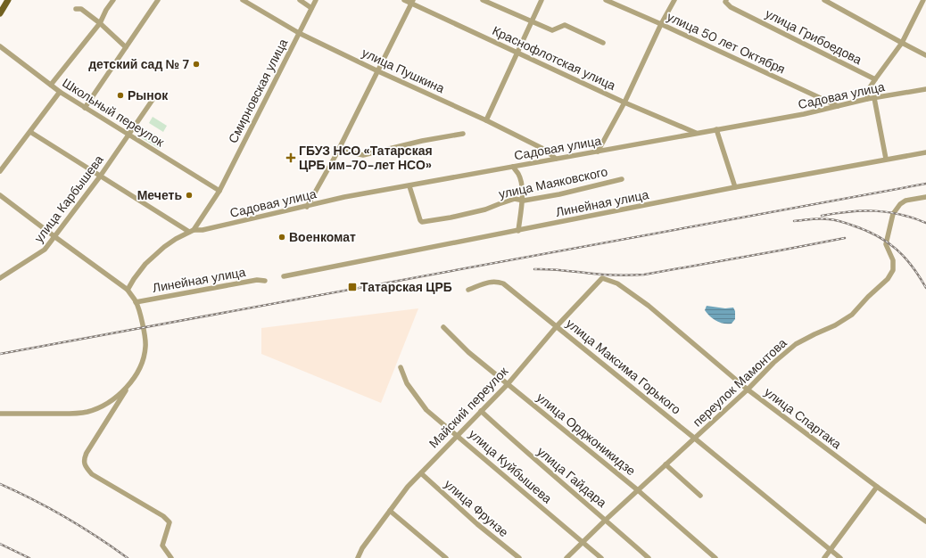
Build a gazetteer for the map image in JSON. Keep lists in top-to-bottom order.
{
  "streets": {
    "street": [
      "улица Грибоедова",
      "улица 50 лет Октября",
      "Краснофлотская улица",
      "улица Пушкина",
      "Смирновская улица",
      "Садовая улица",
      "Школьный переулок",
      "улица Маяковского",
      "улица Карбышева",
      "Линейная улица",
      "улица Максима Горького",
      "переулок Мамонтова",
      "Майский переулок",
      "улица Спартака",
      "улица Орджоникидзе",
      "улица Куйбышева",
      "улица Гайдара",
      "улица Фрунзе"
    ]
  },
  "crossings": [
    ["улица 50 лет Октября", "Садовая улица"],
    ["Краснофлотская улица", "Садовая улица"],
    ["улица Пушкина", "Смирновская улица"],
    ["улица Пушкина", "Садовая улица"],
    ["Смирновская улица", "Садовая улица"],
    ["Смирновская улица", "Школьный переулок"],
    ["Садовая улица", "улица Маяковского"],
    ["Школьный переулок", "улица Карбышева"],
    ["улица Максима Горького", "переулок Мамонтова"],
    ["улица Максима Горького", "Майский переулок"],
    ["переулок Мамонтова", "улица Спартака"],
    ["переулок Мамонтова", "улица Орджоникидзе"],
    ["переулок Мамонтова", "улица Куйбышева"],
    ["переулок Мамонтова", "улица Гайдара"],
    ["Майский переулок", "улица Спартака"],
    ["Майский переулок", "улица Орджоникидзе"],
    ["Майский переулок", "улица Куйбышева"],
    ["Майский переулок", "улица Гайдара"],
    ["Майский переулок", "улица Фрунзе"]
  ],
  "places": {
    "other": [
      "детский сад № 7",
      "Рынок",
      "Мечеть",
      "Военкомат"
    ],
    "health": ["ГБУЗ НСО «Татарская ЦРБ им-70-лет НСО»"],
    "transit": ["Татарская ЦРБ"]
  }
}
